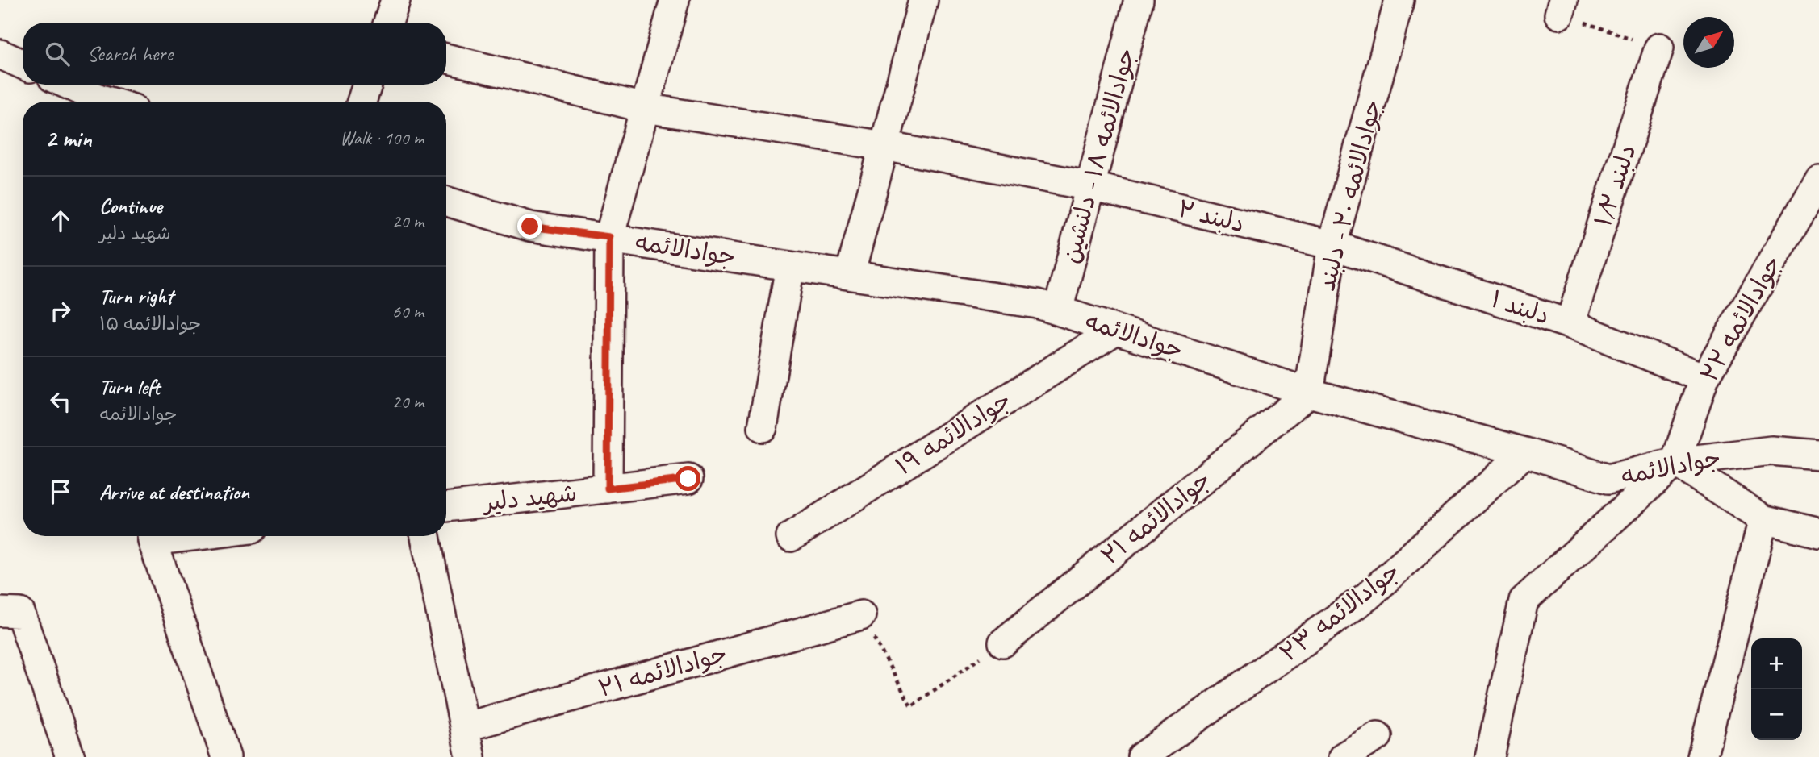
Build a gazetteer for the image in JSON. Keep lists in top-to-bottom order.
{
  "streets": {
    "street": [
      "جوادالائمه ۱۸ - دلنشین",
      "دلبند ۱/۲",
      "جوادالائمه ۲۰ - دلبند",
      "دلبند ۲",
      "جوادالائمه",
      "دلبند ۱",
      "جوادالائمه ۲۲",
      "جوادالائمه ۱۹",
      "شهید دلیر",
      "جوادالائمه ۲۱",
      "جوادالائمه ۲۳"
    ]
  },
  "crossings": [
    ["جوادالائمه ۱۸ - دلنشین", "دلبند ۲"],
    ["جوادالائمه ۱۸ - دلنشین", "جوادالائمه"],
    ["دلبند ۱/۲", "دلبند ۱"],
    ["جوادالائمه ۲۰ - دلبند", "دلبند ۲"],
    ["جوادالائمه ۲۰ - دلبند", "جوادالائمه"],
    ["جوادالائمه ۲۰ - دلبند", "دلبند ۱"],
    ["جوادالائمه ۲۰ - دلبند", "جوادالائمه ۲۱"],
    ["دلبند ۲", "دلبند ۱"],
    ["جوادالائمه", "جوادالائمه ۲۲"],
    ["جوادالائمه", "جوادالائمه ۱۹"],
    ["جوادالائمه", "جوادالائمه ۲۱"],
    ["جوادالائمه", "جوادالائمه ۲۳"],
    ["دلبند ۱", "جوادالائمه ۲۲"]
  ],
  "north": "top right",
  "page": {
    "search": "Search here",
    "heading": ["2 min", "Walk · 100 m"],
    "list": [
      ["Continue", "شهید دلیر", "20 m"],
      ["Turn right", "جوادالائمه ۱۵", "60 m"],
      ["Turn left", "جوادالائمه", "20 m"],
      "Arrive at destination"
    ],
    "map_buttons": ["+", "−"]
  }
}
